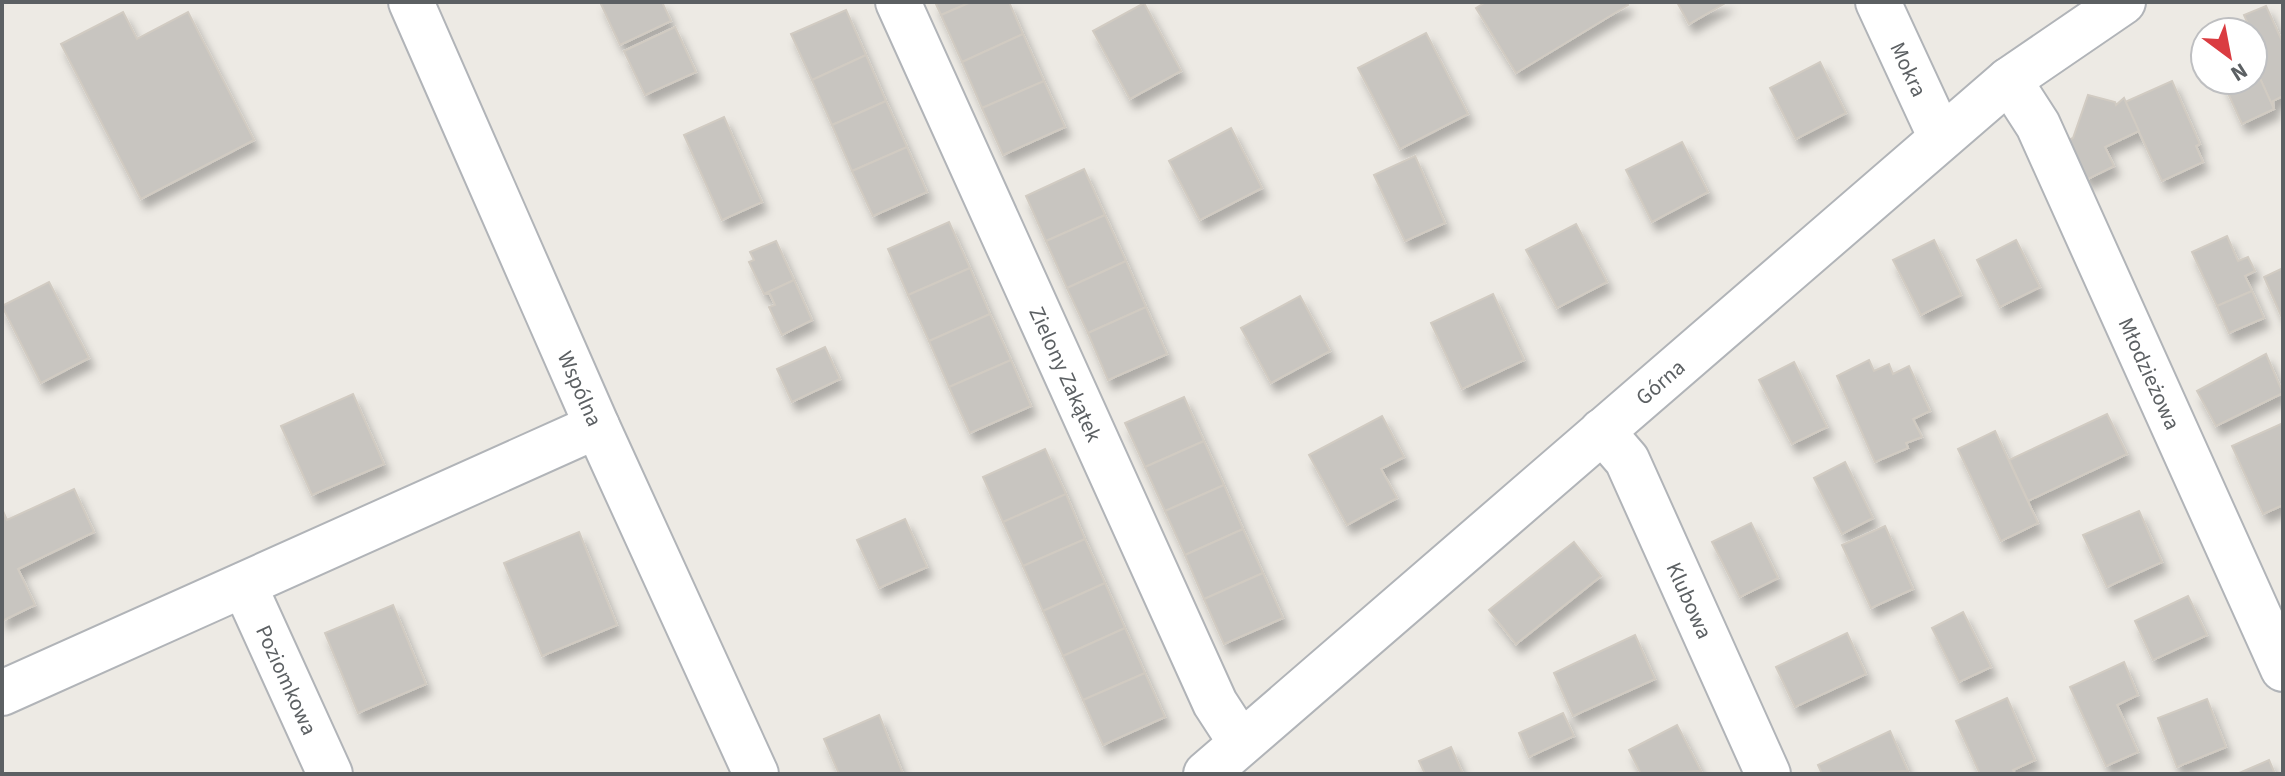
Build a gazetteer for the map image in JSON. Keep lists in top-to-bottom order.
{
  "streets": {
    "street": [
      "Mokra",
      "Młodzieżowa",
      "Zielony Zakątek",
      "Górna",
      "Wspólna",
      "Klubowa",
      "Poziomkowa"
    ]
  },
  "crossings": [
    ["Mokra", "Górna"],
    ["Młodzieżowa", "Górna"],
    ["Zielony Zakątek", "Górna"],
    ["Górna", "Klubowa"]
  ],
  "north": "bottom right"
}
